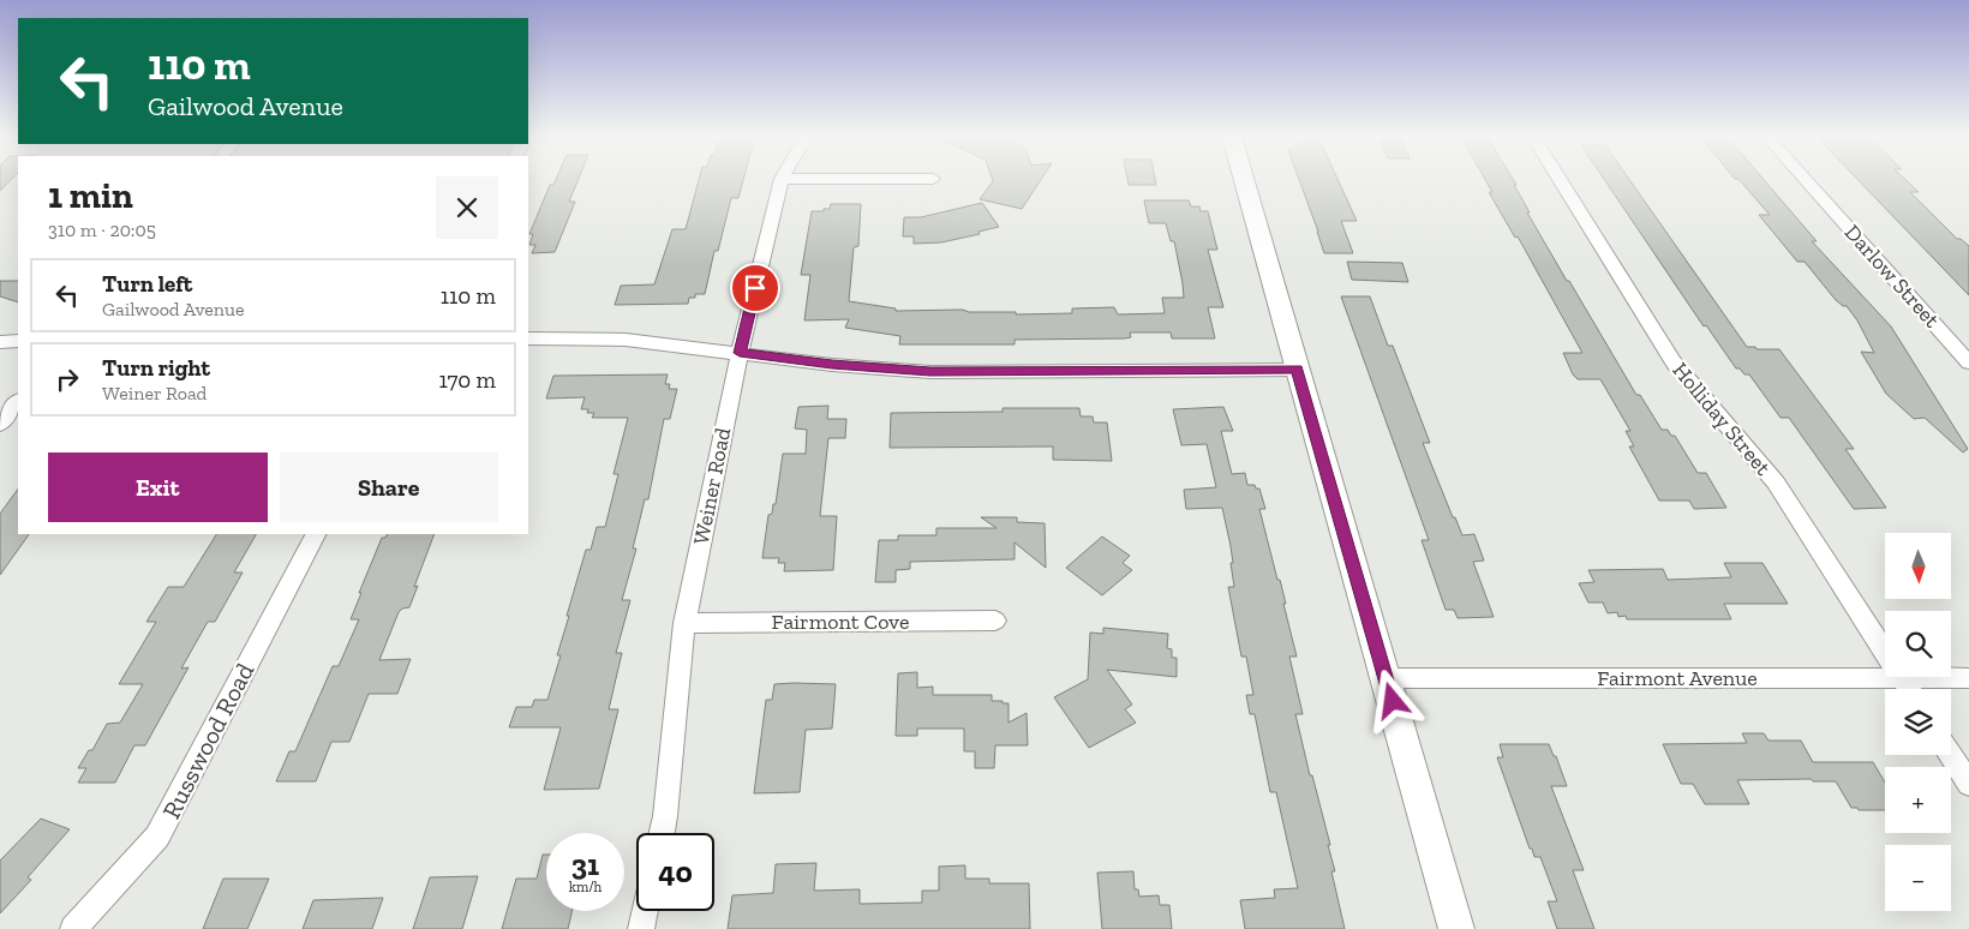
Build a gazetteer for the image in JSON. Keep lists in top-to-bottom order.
{
  "streets": {
    "street": [
      "Darlow Street",
      "Holliday Street",
      "Weiner Road",
      "Fairmont Cove",
      "Fairmont Avenue",
      "Russwood Road"
    ]
  },
  "crossings": [
    ["Holliday Street", "Fairmont Avenue"],
    ["Weiner Road", "Fairmont Cove"]
  ],
  "north": "bottom",
  "page": {
    "turn": ["110 m", "Gailwood Avenue"],
    "heading": ["1 min", "310 m · 20:05"],
    "list": [
      {
        "name": "Turn left",
        "note": "Gailwood Avenue",
        "value": "110 m"
      },
      {
        "name": "Turn right",
        "note": "Weiner Road",
        "value": "170 m"
      }
    ],
    "buttons": ["Exit", "Share"],
    "map_buttons": ["+", "−"],
    "speed": "31 km/h",
    "limit": "40"
  }
}
